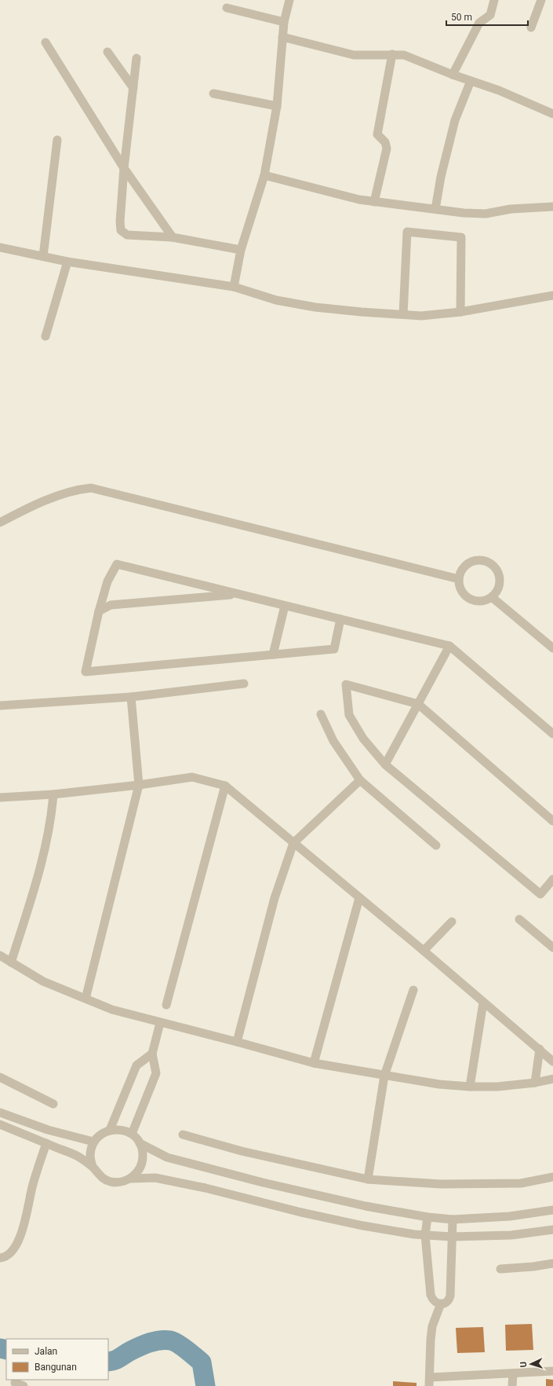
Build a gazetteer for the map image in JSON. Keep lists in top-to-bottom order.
{
  "legend": ["Jalan", "Bangunan"],
  "scale_bar": "50 m",
  "north": "left"
}
